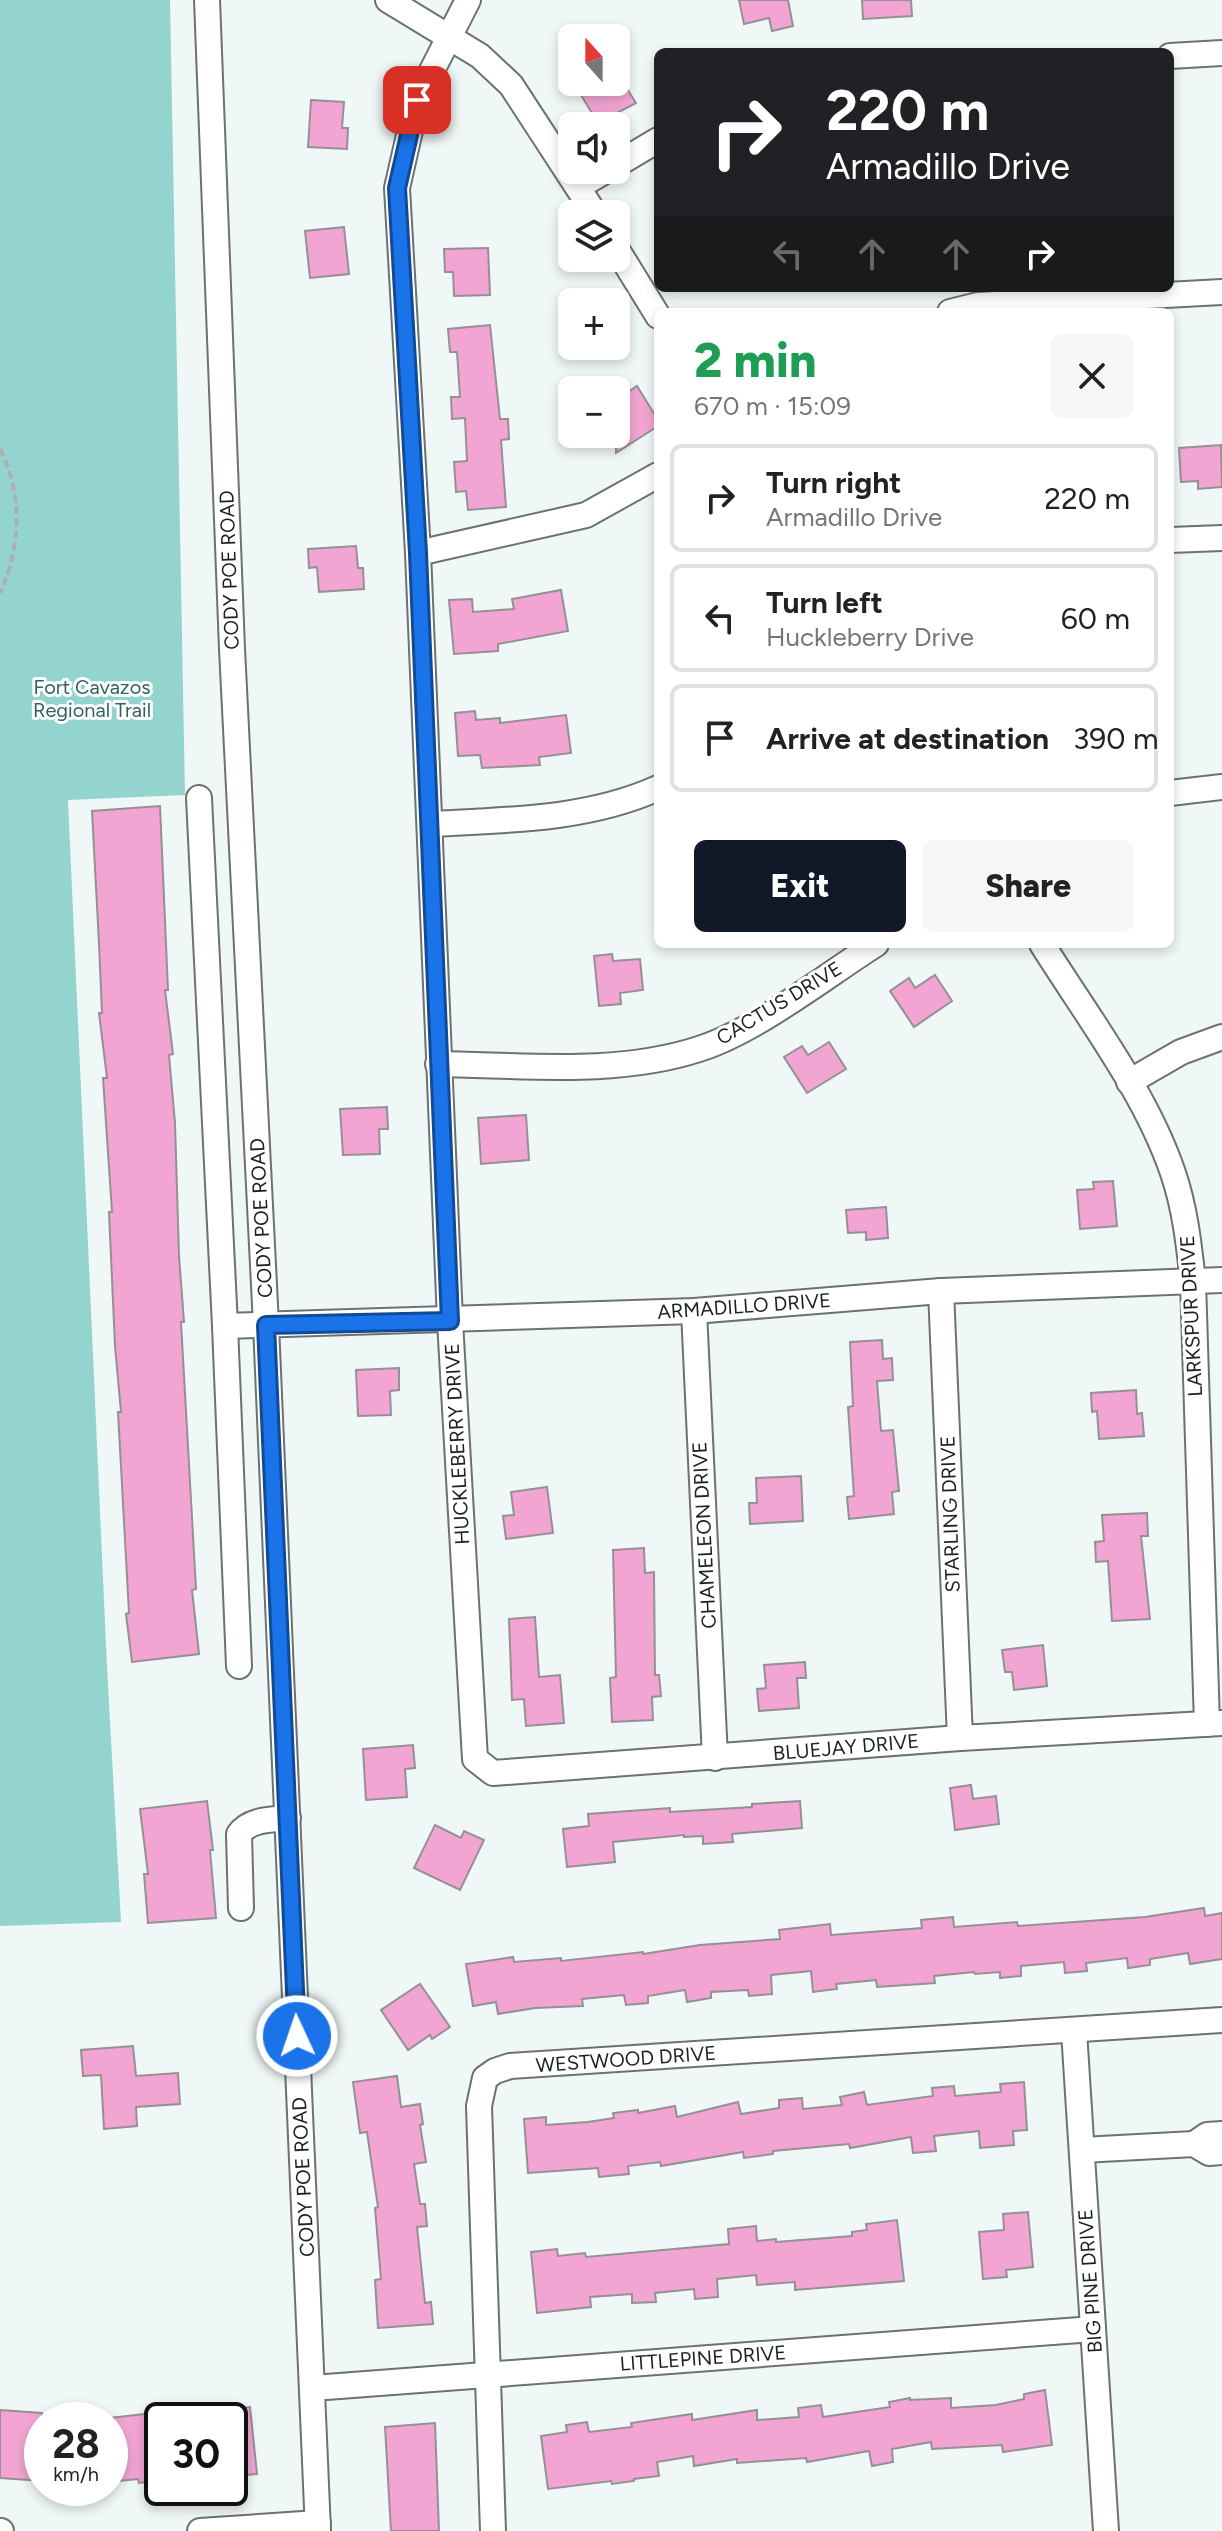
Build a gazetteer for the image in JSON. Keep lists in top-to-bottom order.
{
  "streets": {
    "street": [
      "CODY POE ROAD",
      "CACTUS DRIVE",
      "ARMADILLO DRIVE",
      "LARKSPUR DRIVE",
      "HUCKLEBERRY DRIVE",
      "STARLING DRIVE",
      "CHAMELEON DRIVE",
      "BLUEJAY DRIVE",
      "WESTWOOD DRIVE",
      "BIG PINE DRIVE",
      "LITTLEPINE DRIVE"
    ]
  },
  "crossings": [
    ["CODY POE ROAD", "ARMADILLO DRIVE"],
    ["CODY POE ROAD", "LITTLEPINE DRIVE"],
    ["CACTUS DRIVE", "HUCKLEBERRY DRIVE"],
    ["ARMADILLO DRIVE", "LARKSPUR DRIVE"],
    ["ARMADILLO DRIVE", "HUCKLEBERRY DRIVE"],
    ["ARMADILLO DRIVE", "STARLING DRIVE"],
    ["ARMADILLO DRIVE", "CHAMELEON DRIVE"],
    ["LARKSPUR DRIVE", "BLUEJAY DRIVE"],
    ["HUCKLEBERRY DRIVE", "BLUEJAY DRIVE"],
    ["STARLING DRIVE", "BLUEJAY DRIVE"],
    ["CHAMELEON DRIVE", "BLUEJAY DRIVE"],
    ["WESTWOOD DRIVE", "BIG PINE DRIVE"],
    ["WESTWOOD DRIVE", "LITTLEPINE DRIVE"],
    ["BIG PINE DRIVE", "LITTLEPINE DRIVE"]
  ],
  "parks": ["Fort Cavazos Regional Trail"],
  "north": "top",
  "page": {
    "map_buttons": ["+", "−"],
    "turn": ["220 m", "Armadillo Drive"],
    "heading": ["2 min", "670 m · 15:09"],
    "list": [
      {
        "name": "Turn right",
        "note": "Armadillo Drive",
        "value": "220 m"
      },
      {
        "name": "Turn left",
        "note": "Huckleberry Drive",
        "value": "60 m"
      },
      {
        "name": "Arrive at destination",
        "value": "390 m"
      }
    ],
    "buttons": ["Exit", "Share"],
    "speed": "28 km/h",
    "limit": "30"
  }
}
